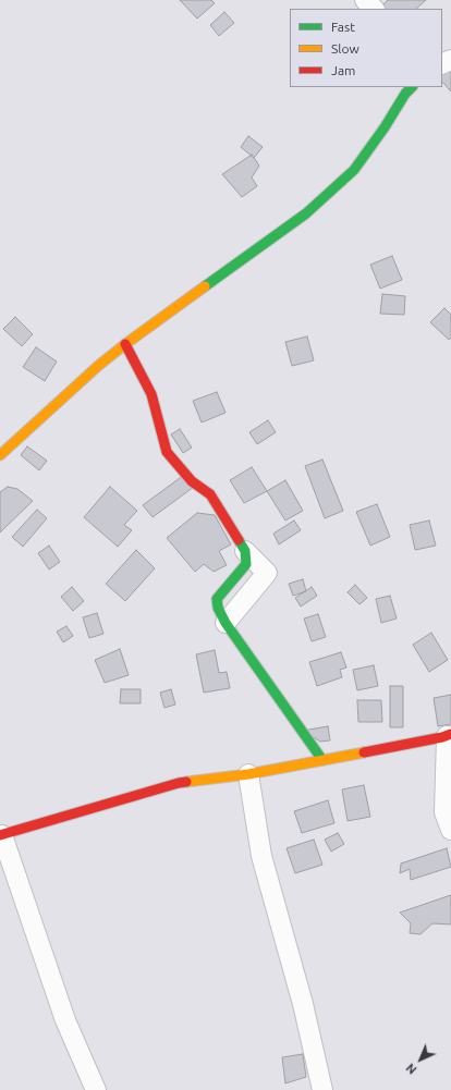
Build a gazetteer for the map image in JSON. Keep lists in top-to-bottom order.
{
  "legend": ["Fast", "Slow", "Jam"],
  "north": "bottom left"
}
